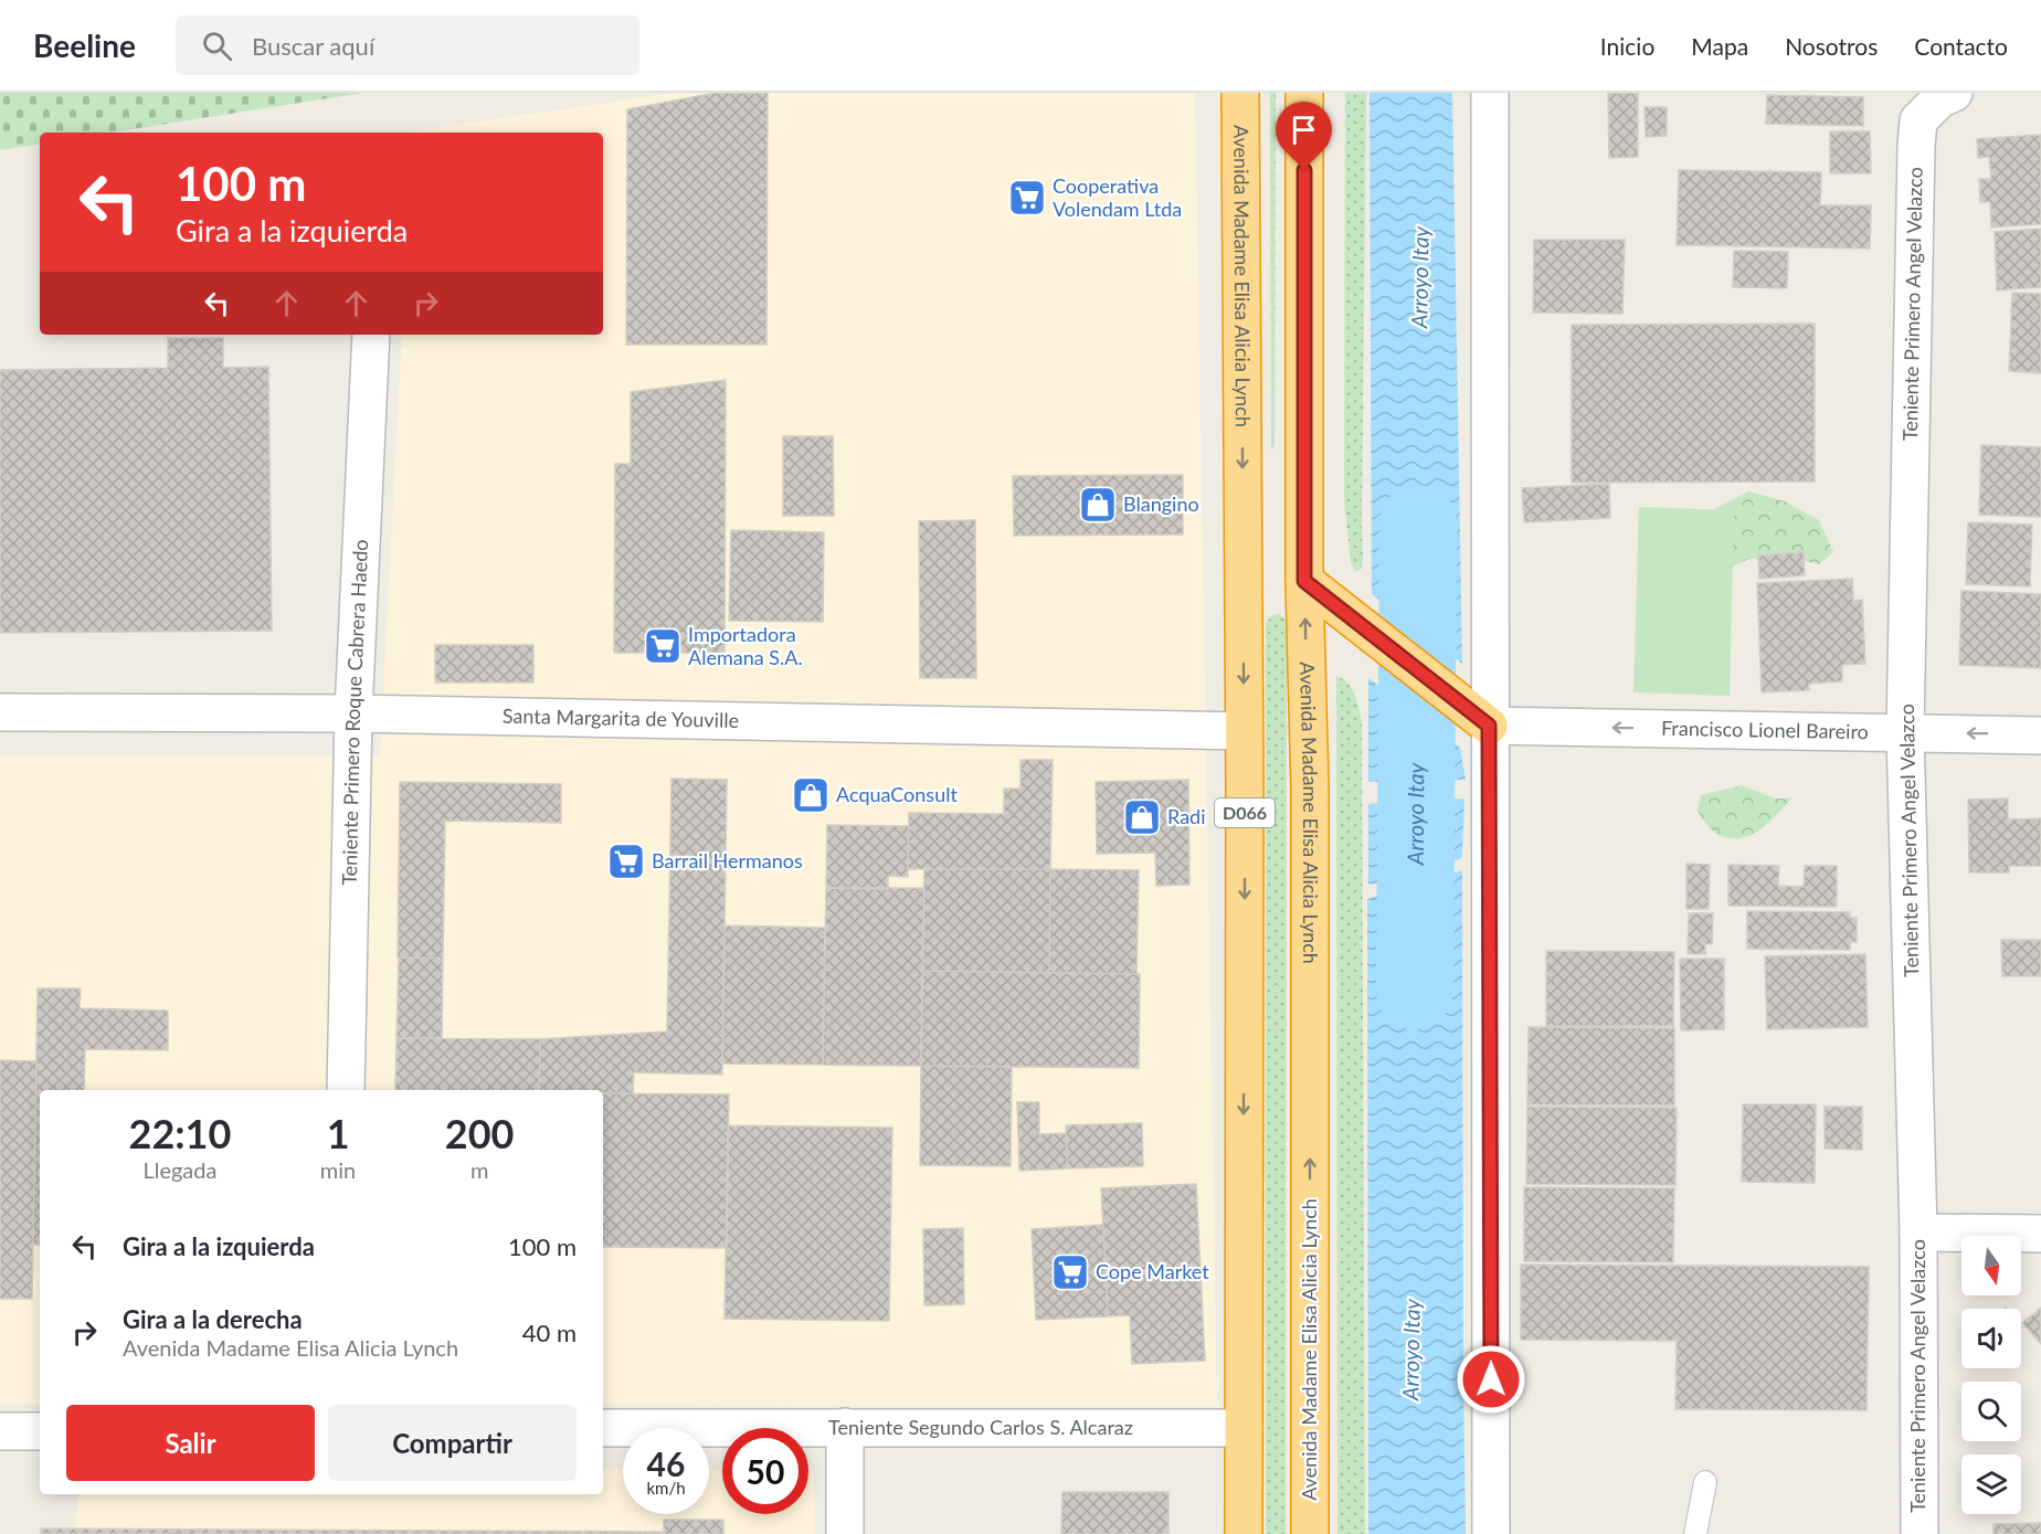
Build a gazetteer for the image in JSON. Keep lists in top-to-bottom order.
{
  "streets": {
    "highway": ["Avenida Madame Elisa Alicia Lynch", "D066"],
    "street": [
      "Teniente Primero Angel Velazco",
      "Teniente Primero Roque Cabrera Haedo",
      "Santa Margarita de Youville",
      "Francisco Lionel Bareiro",
      "Teniente Segundo Carlos S. Alcaraz"
    ]
  },
  "crossings": [
    ["Avenida Madame Elisa Alicia Lynch", "Santa Margarita de Youville"],
    ["Avenida Madame Elisa Alicia Lynch", "Teniente Segundo Carlos S. Alcaraz"],
    ["Teniente Primero Angel Velazco", "Francisco Lionel Bareiro"],
    ["Teniente Primero Roque Cabrera Haedo", "Santa Margarita de Youville"]
  ],
  "one_way": ["Francisco Lionel Bareiro"],
  "water": ["Arroyo Itay"],
  "places": {
    "supermarket": [
      "Cooperativa Volendam Ltda",
      "Importadora Alemana S.A.",
      "Barrail Hermanos",
      "Cope Market"
    ],
    "shop": ["Blangino", "AcquaConsult", "Radi"]
  },
  "north": "bottom",
  "page": {
    "header": "Beeline",
    "search": "Buscar aquí",
    "nav": [
      "Inicio",
      "Mapa",
      "Nosotros",
      "Contacto"
    ],
    "turn": ["100 m", "Gira a la izquierda"],
    "eta": [
      "22:10",
      "Llegada",
      "1",
      "min",
      "200",
      "m"
    ],
    "list": [
      {
        "name": "Gira a la izquierda",
        "value": "100 m"
      },
      {
        "name": "Gira a la derecha",
        "note": "Avenida Madame Elisa Alicia Lynch",
        "value": "40 m"
      }
    ],
    "buttons": ["Salir", "Compartir"],
    "speed": "46 km/h",
    "limit": "50"
  }
}
